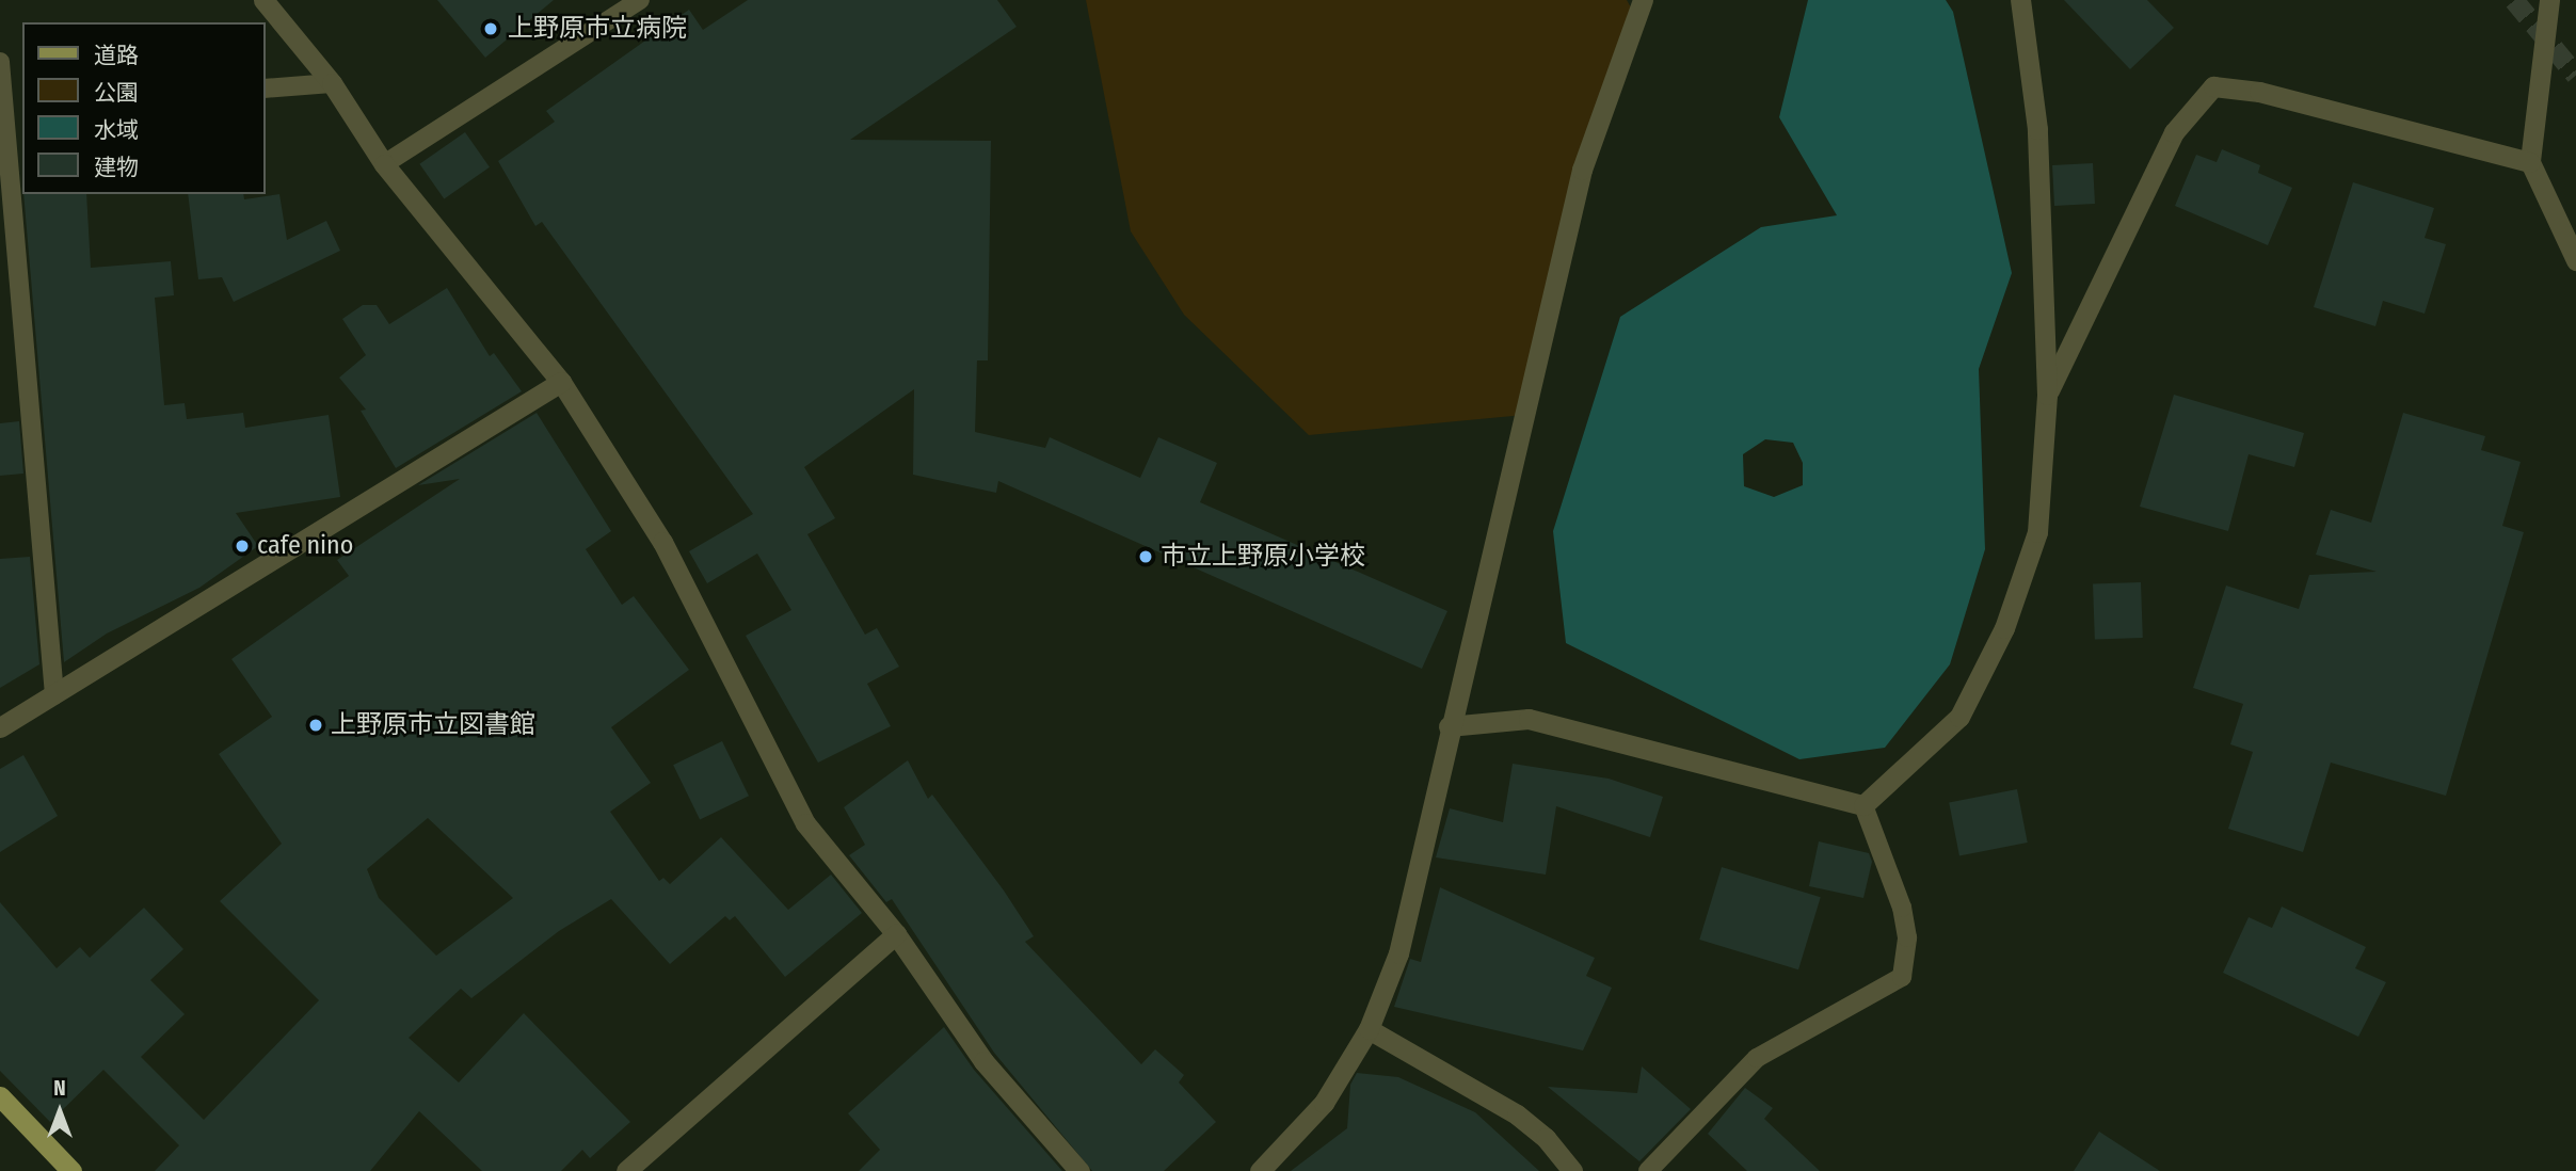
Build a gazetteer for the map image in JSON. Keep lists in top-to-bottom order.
{
  "places": [
    "上野原市立病院",
    "cafe nino",
    "市立上野原小学校",
    "上野原市立図書館"
  ],
  "legend": [
    "道路",
    "公園",
    "水域",
    "建物"
  ],
  "north": "top"
}
